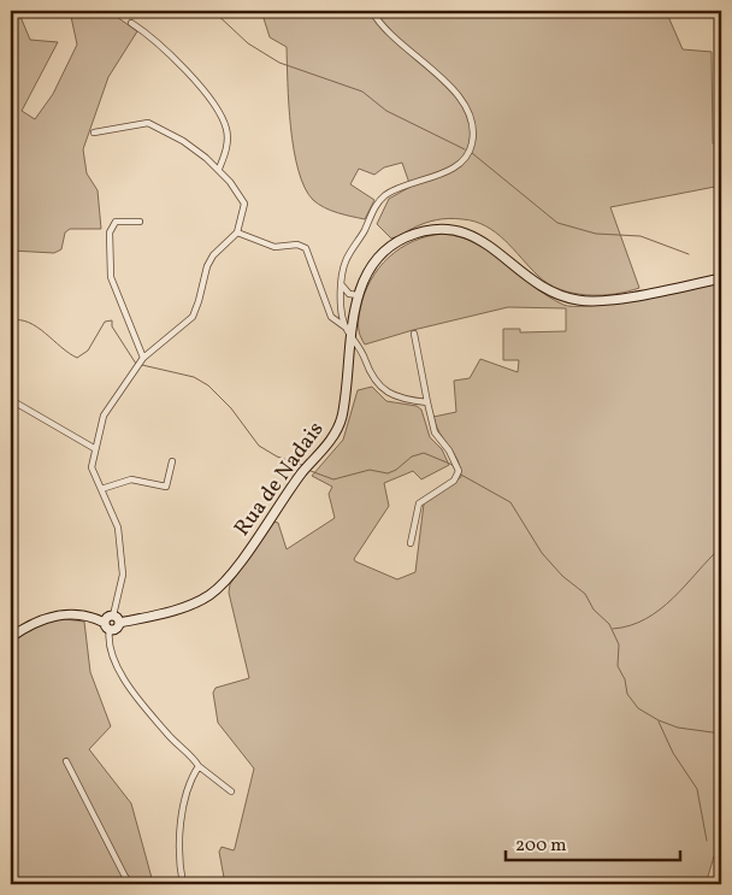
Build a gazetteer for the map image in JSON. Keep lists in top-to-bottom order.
{
  "streets": {
    "street": ["Rua de Nadais"]
  },
  "scale_bar": "200 m"
}
